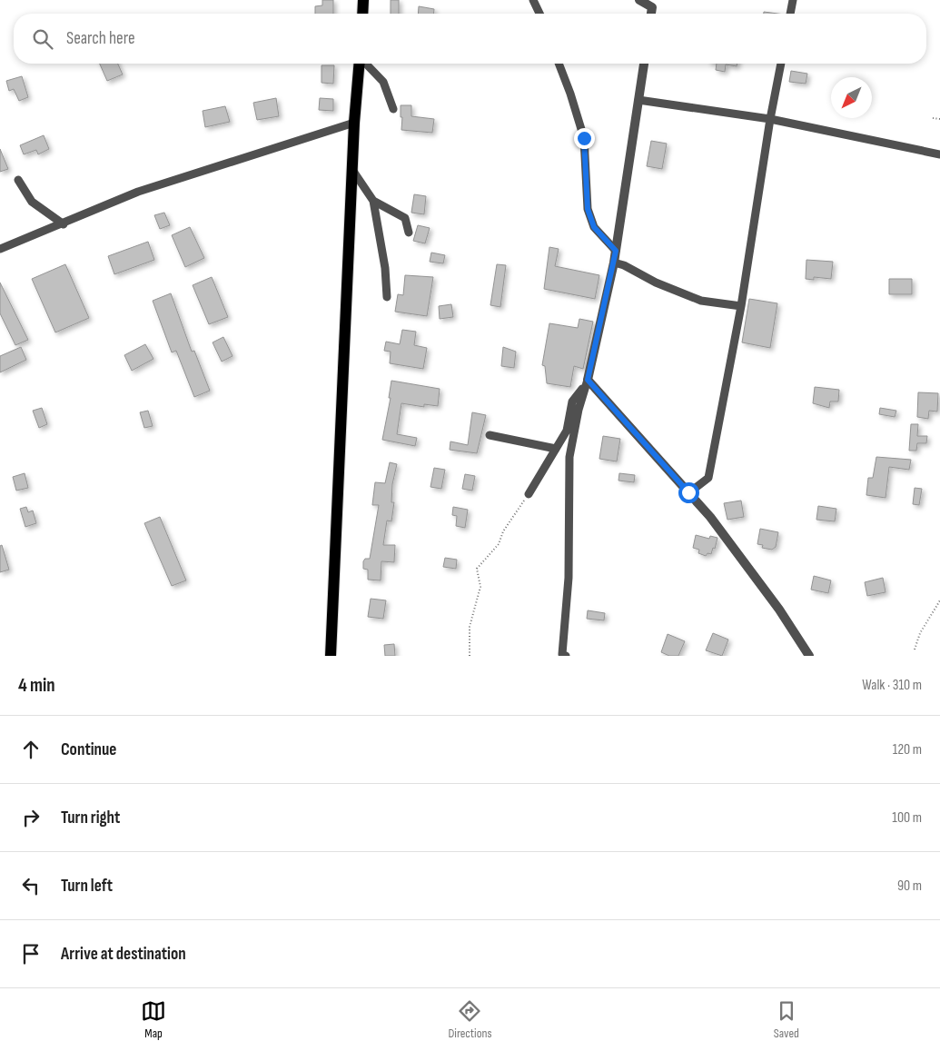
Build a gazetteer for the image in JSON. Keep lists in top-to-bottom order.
{
  "north": "bottom left",
  "page": {
    "search": "Search here",
    "heading": ["4 min", "Walk · 310 m"],
    "list": [
      ["Continue", "120 m"],
      ["Turn right", "100 m"],
      ["Turn left", "90 m"],
      "Arrive at destination"
    ],
    "nav": ["Map", "Directions", "Saved"]
  }
}
